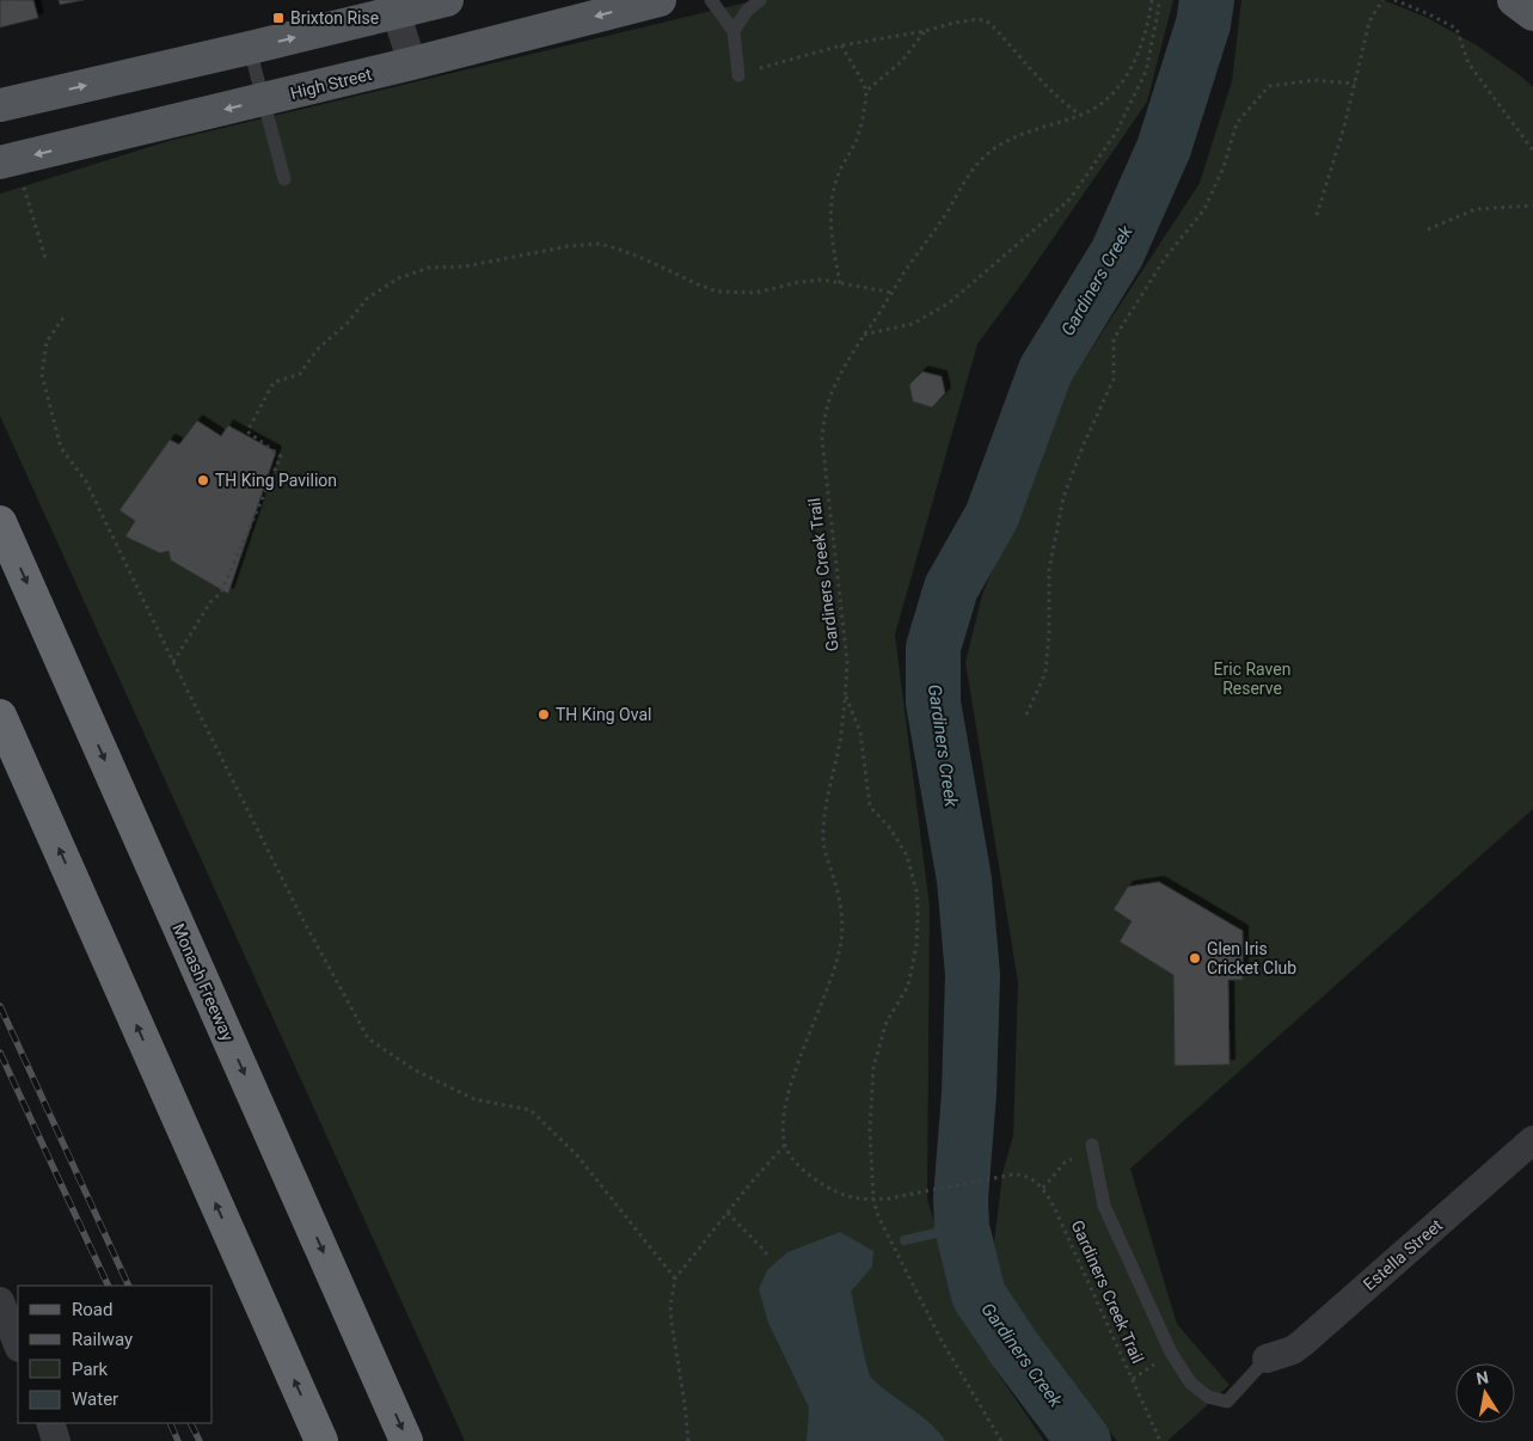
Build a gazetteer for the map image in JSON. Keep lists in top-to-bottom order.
{
  "streets": {
    "highway": ["Monash Freeway"],
    "main road": ["High Street"],
    "street": ["Estella Street"],
    "path": ["Gardiners Creek Trail"]
  },
  "water": ["Gardiners Creek"],
  "parks": ["Eric Raven Reserve"],
  "places": {
    "transit": ["Brixton Rise"],
    "other": ["TH King Pavilion", "TH King Oval", "Glen Iris Cricket Club"]
  },
  "legend": [
    "Road",
    "Railway",
    "Park",
    "Water"
  ],
  "north": "top"
}
